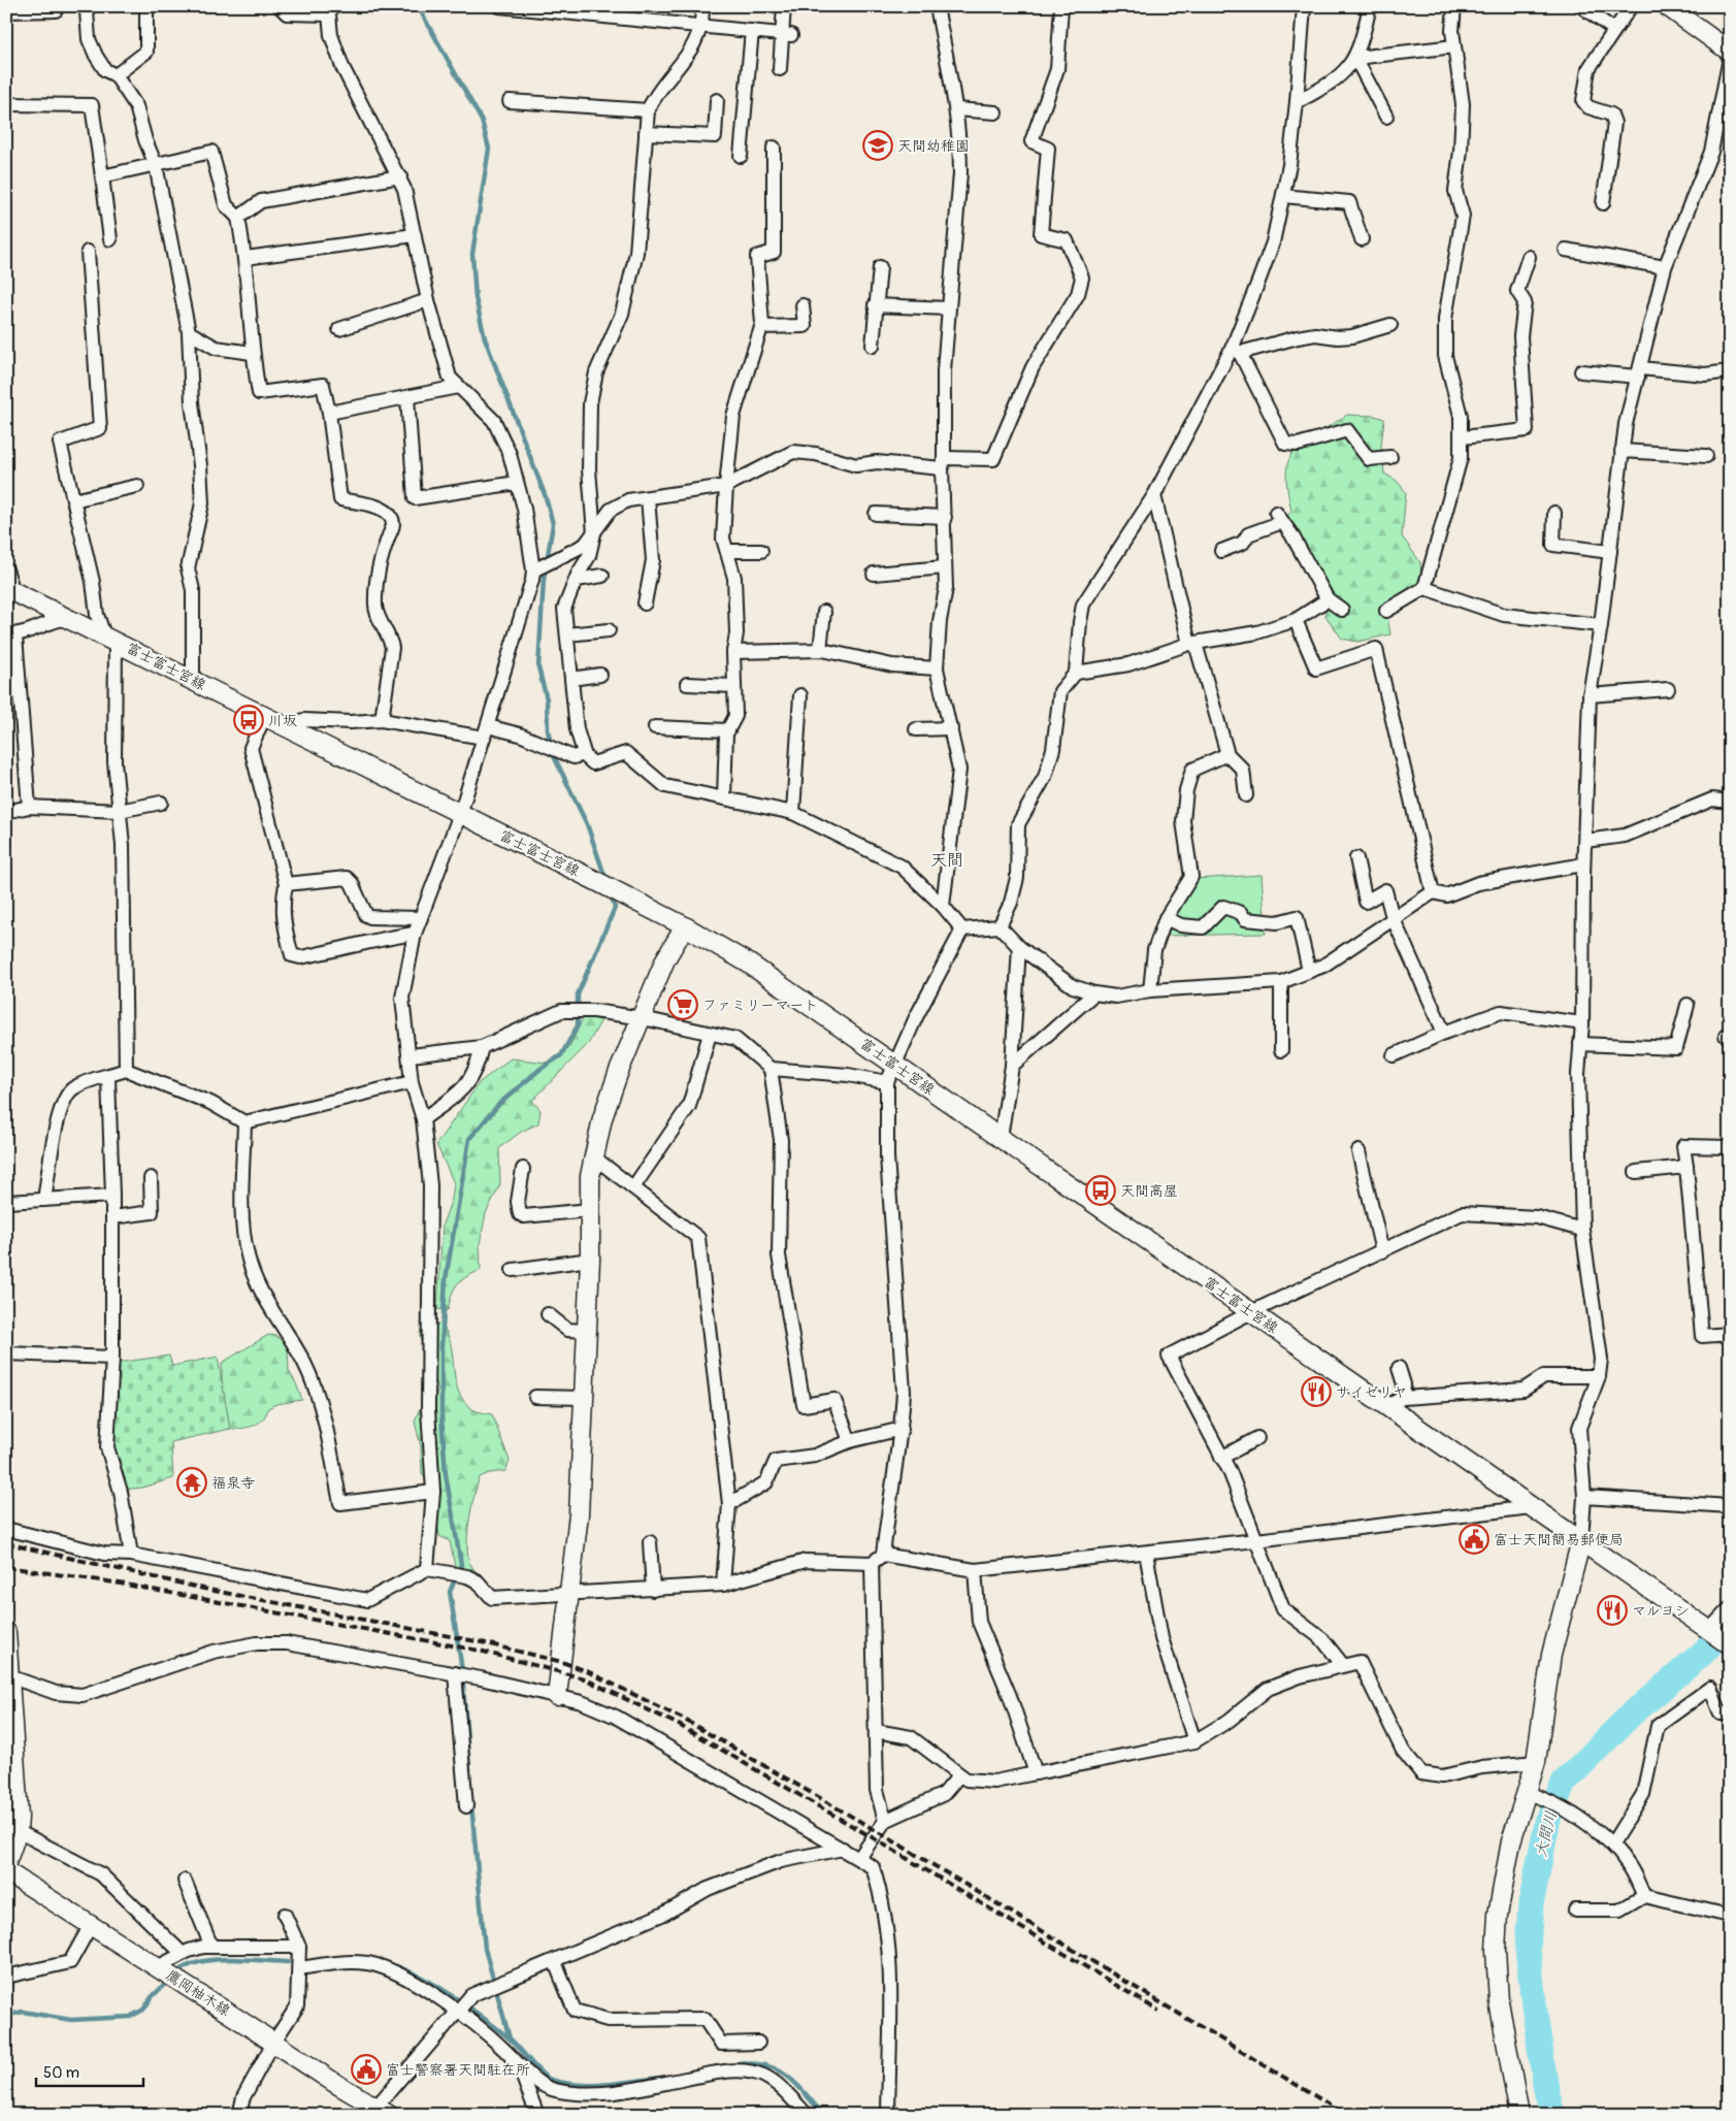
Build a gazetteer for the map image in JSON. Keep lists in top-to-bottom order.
{
  "streets": {
    "main road": ["富士富士宮線", "鷹岡柚木線"]
  },
  "districts": ["天間"],
  "water": ["大間川"],
  "places": {
    "school or university": ["天間幼稚園"],
    "bus stop": ["川坂", "天間高屋"],
    "supermarket": ["ファミリーマート"],
    "restaurant": ["サイゼリヤ", "マルヨシ"],
    "temple": ["福泉寺"],
    "public building": ["富士天間簡易郵便局", "富士警察署天間駐在所"]
  },
  "scale_bar": "50 m"
}
